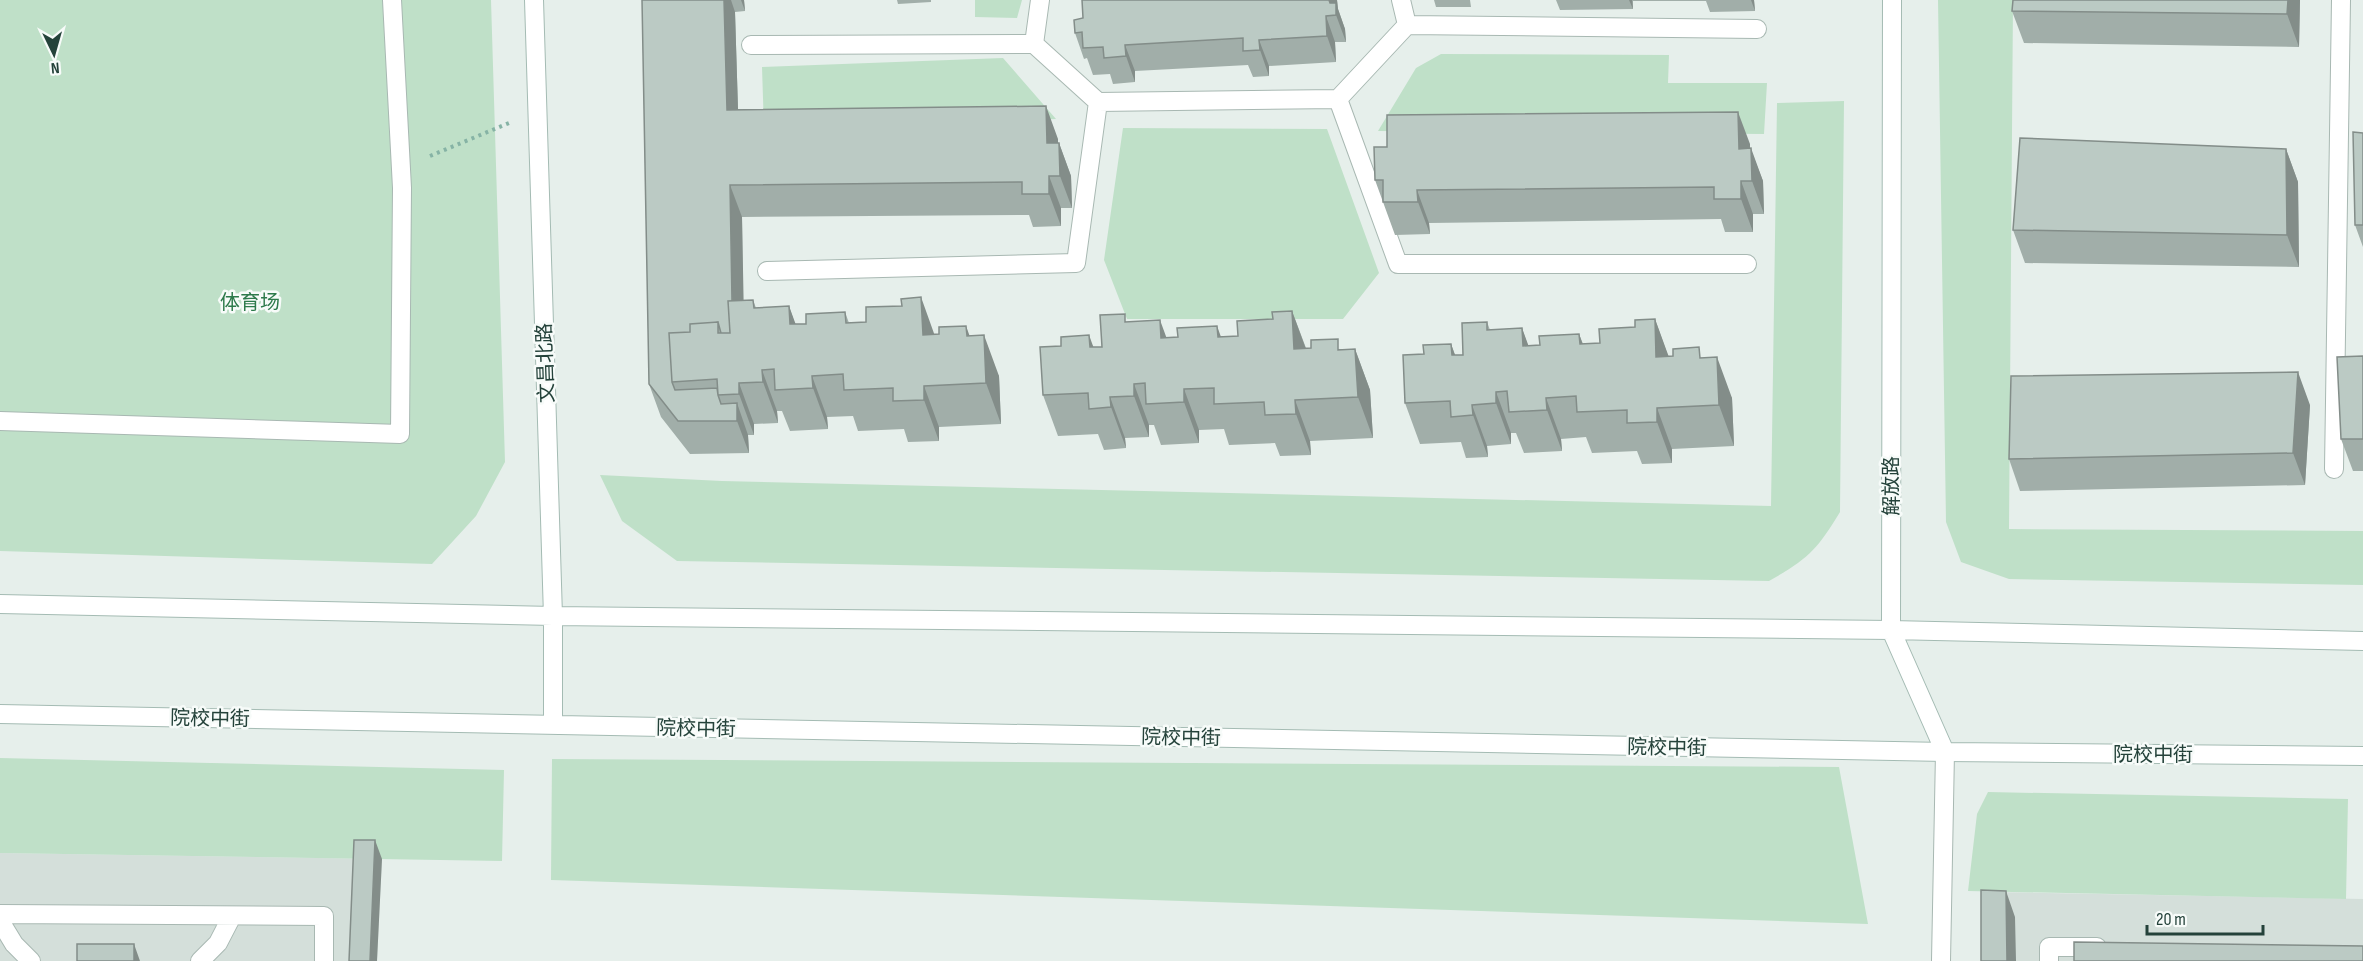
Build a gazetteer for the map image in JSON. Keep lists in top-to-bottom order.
{
  "streets": {
    "main road": ["文昌北路", "解放路", "院校中街"]
  },
  "crossings": [
    ["文昌北路", "院校中街"],
    ["解放路", "院校中街"]
  ],
  "parks": ["体育场"],
  "scale_bar": "20 m",
  "north": "bottom"
}
